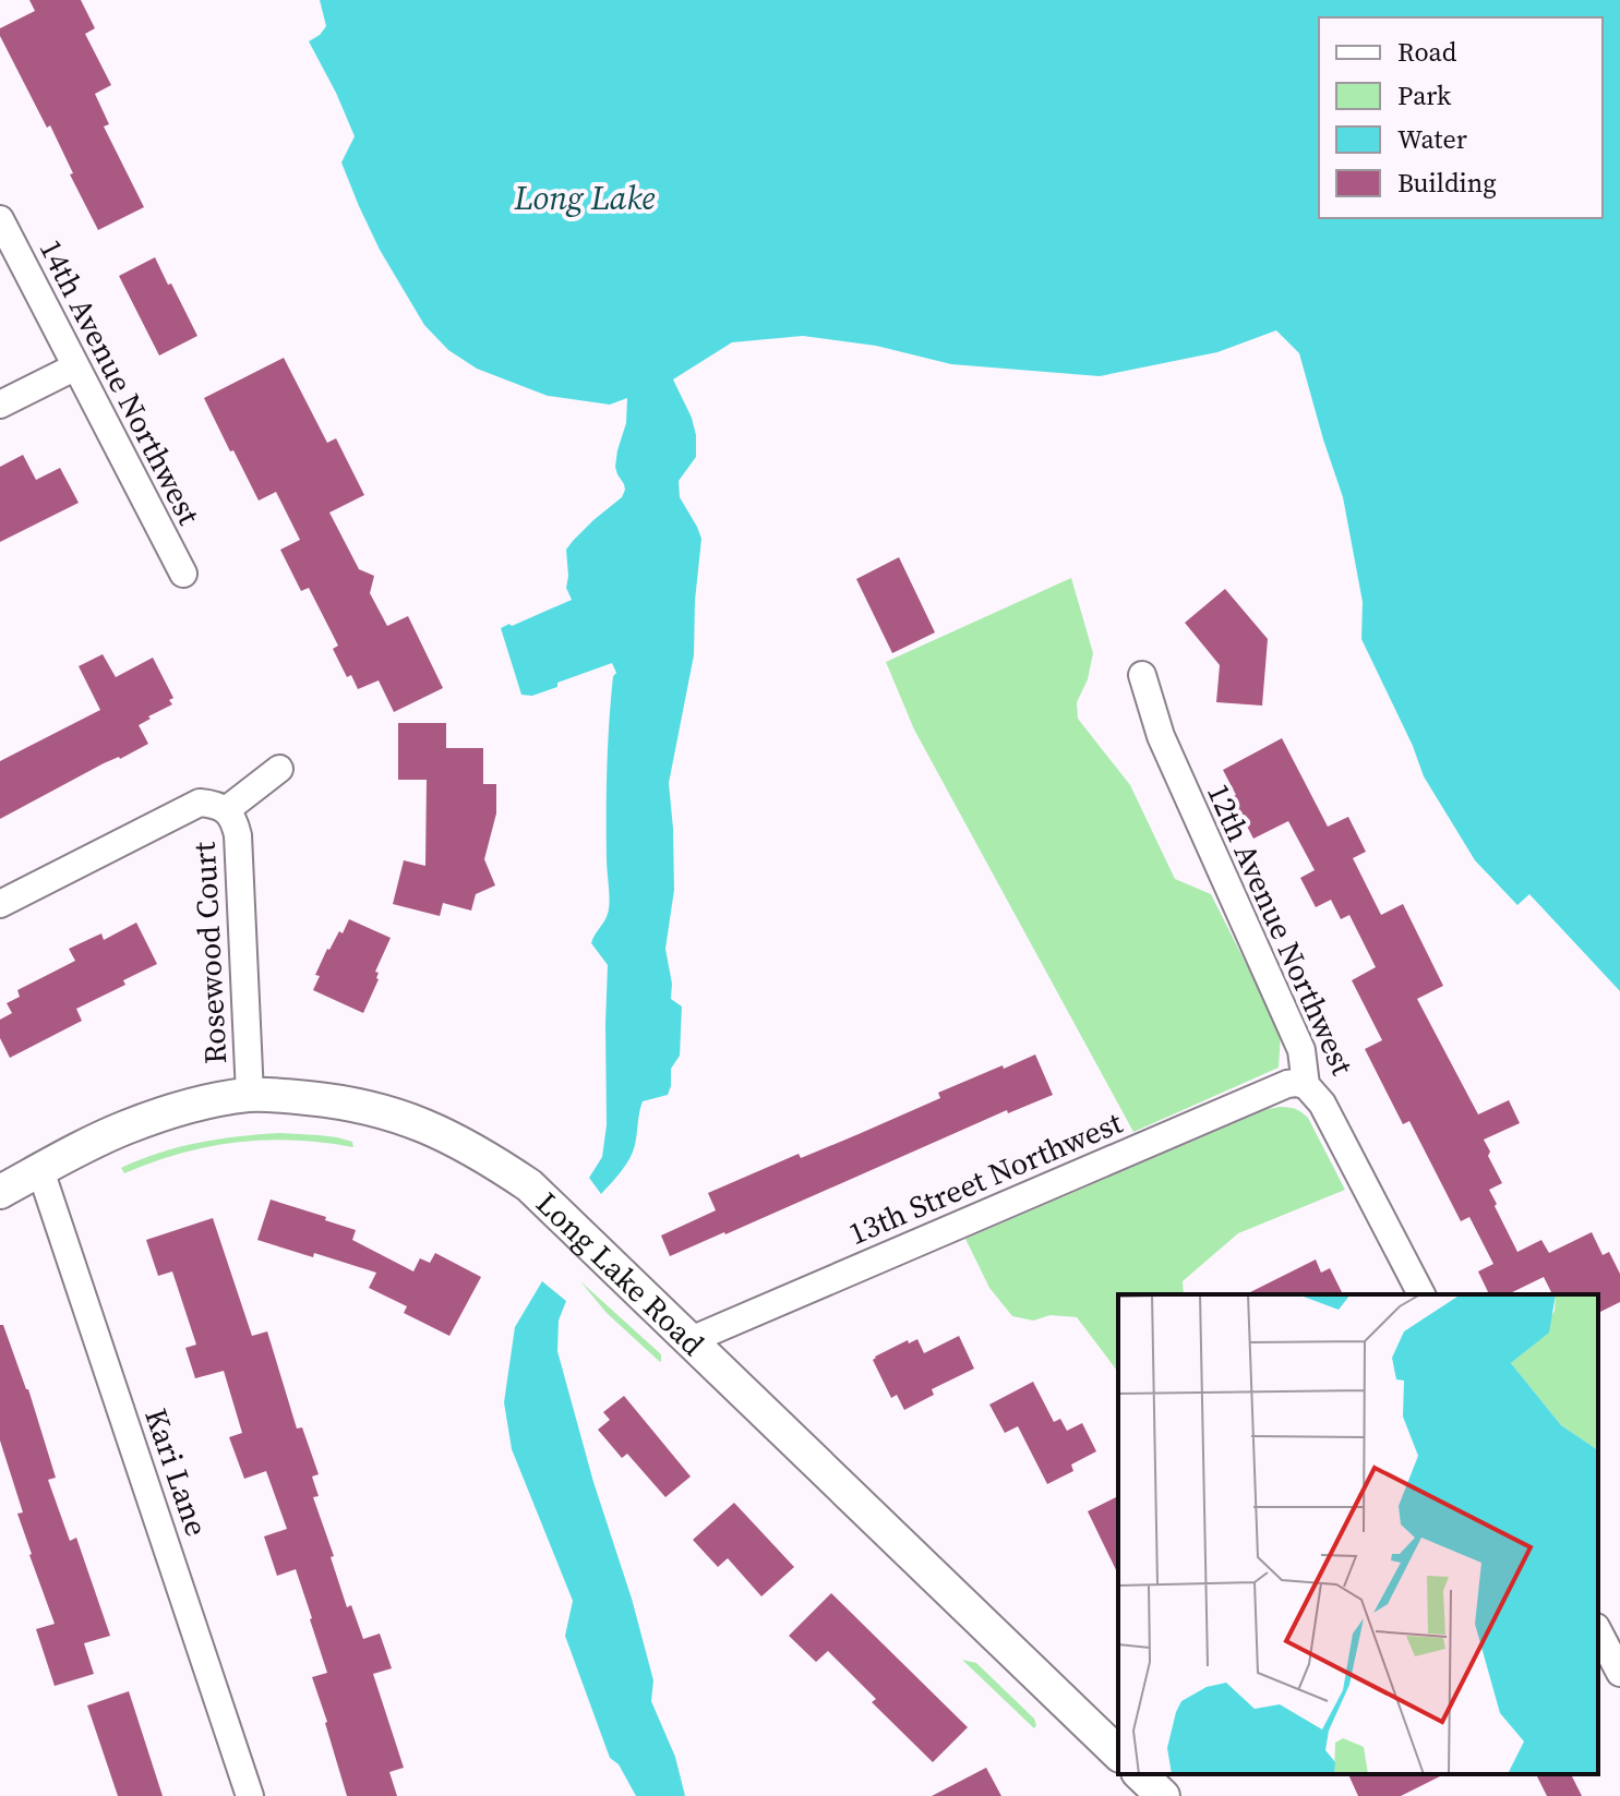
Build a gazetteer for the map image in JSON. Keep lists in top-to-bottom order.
{
  "streets": {
    "street": [
      "14th Avenue Northwest",
      "12th Avenue Northwest",
      "Rosewood Court",
      "13th Street Northwest",
      "Long Lake Road",
      "Kari Lane"
    ]
  },
  "crossings": [
    ["12th Avenue Northwest", "13th Street Northwest"],
    ["Rosewood Court", "Long Lake Road"],
    ["13th Street Northwest", "Long Lake Road"],
    ["Long Lake Road", "Kari Lane"]
  ],
  "water": ["Long Lake"],
  "legend": [
    "Road",
    "Park",
    "Water",
    "Building"
  ]
}
